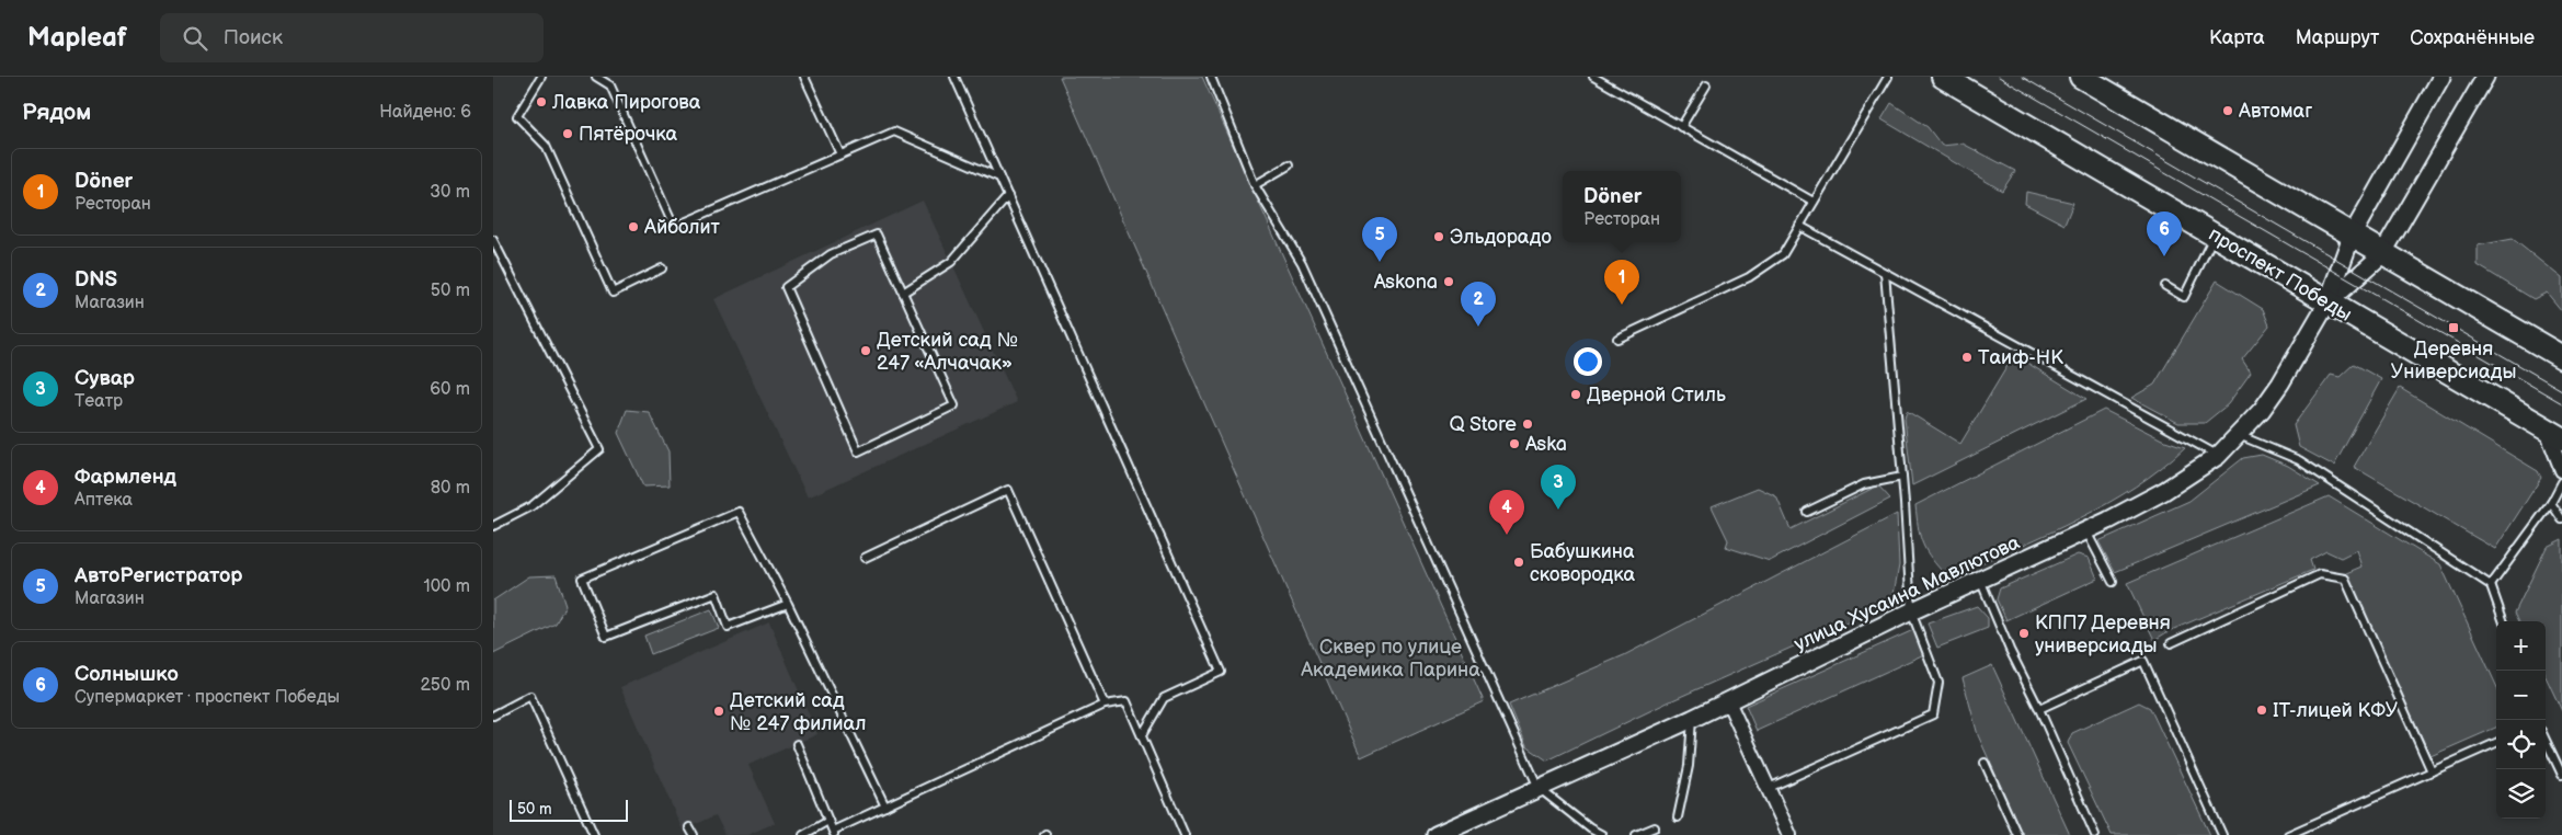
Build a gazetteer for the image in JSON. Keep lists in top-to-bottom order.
{
  "streets": {
    "main road": ["проспект Победы"],
    "street": ["улица Хусаина Мавлютова"]
  },
  "crossings": [
    ["проспект Победы", "улица Хусаина Мавлютова"]
  ],
  "parks": ["Сквер по улице Академика Парина"],
  "places": {
    "other": [
      "Лавка Пирогова",
      "Автомаг",
      "Пятёрочка",
      "Айболит",
      "Эльдорадо",
      "Askona",
      "Детский сад № 247 «Алчачак»",
      "Таиф-НК",
      "Дверной Стиль",
      "Q Store",
      "Aska",
      "Бабушкина сковородка",
      "КПП7 Деревня универсиады",
      "IT-лицей КФУ",
      "Детский сад № 247 филиал"
    ],
    "transit": ["Деревня Универсиады"]
  },
  "scale_bar": "50 m",
  "page": {
    "header": "Mapleaf",
    "search": "Поиск",
    "nav": ["Карта", "Маршрут", "Сохранённые"],
    "heading": ["Рядом", "Найдено: 6"],
    "list": [
      {
        "mark": "1",
        "name": "Döner",
        "note": "Ресторан",
        "value": "30 m"
      },
      {
        "mark": "2",
        "name": "DNS",
        "note": "Магазин",
        "value": "50 m"
      },
      {
        "mark": "3",
        "name": "Сувар",
        "note": "Театр",
        "value": "60 m"
      },
      {
        "mark": "4",
        "name": "Фармленд",
        "note": "Аптека",
        "value": "80 m"
      },
      {
        "mark": "5",
        "name": "АвтоРегистратор",
        "note": "Магазин",
        "value": "100 m"
      },
      {
        "mark": "6",
        "name": "Солнышко",
        "note": "Супермаркет · проспект Победы",
        "value": "250 m"
      }
    ],
    "popup": ["Döner", "Ресторан"],
    "pins": [
      "6",
      "5",
      "1",
      "2",
      "3",
      "4"
    ],
    "map_buttons": ["+", "−"],
    "scale": "50 m"
  }
}
